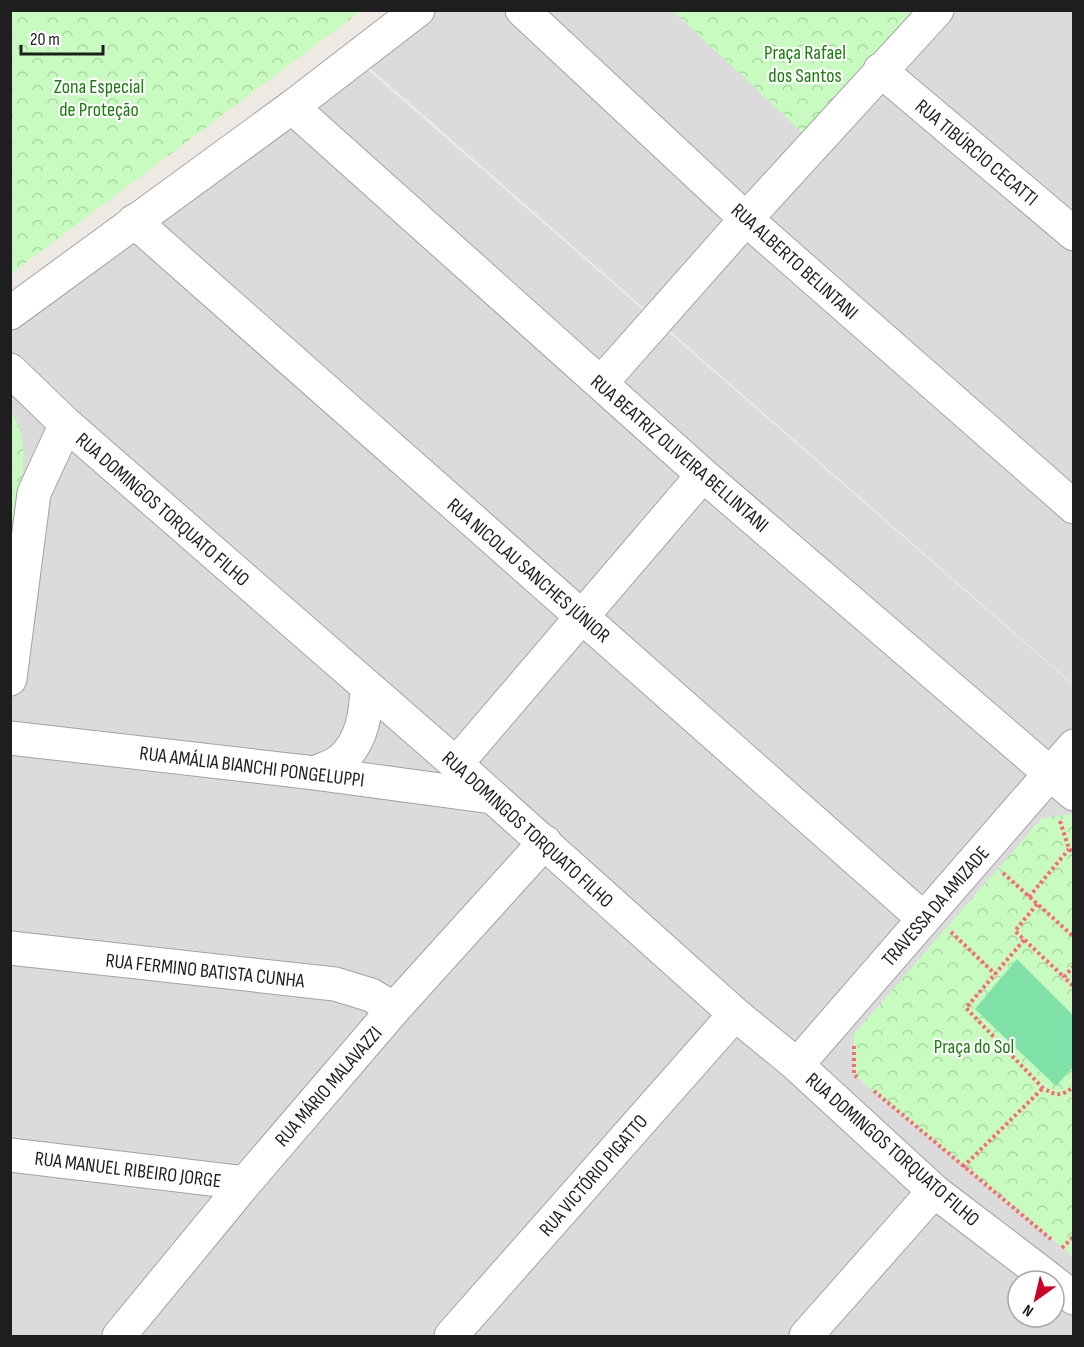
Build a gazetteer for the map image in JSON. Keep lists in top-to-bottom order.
{
  "streets": {
    "street": [
      "RUA TIBÚRCIO CECATTI",
      "RUA ALBERTO BELINTANI",
      "RUA BEATRIZ OLIVEIRA BELLINTANI",
      "RUA DOMINGOS TORQUATO FILHO",
      "RUA NICOLAU SANCHES JÚNIOR",
      "RUA AMÁLIA BIANCHI PONGELUPPI",
      "TRAVESSA DA AMIZADE",
      "RUA FERMINO BATISTA CUNHA",
      "RUA MÁRIO MALAVAZZI",
      "RUA MANUEL RIBEIRO JORGE",
      "RUA VICTÓRIO PIGATTO"
    ]
  },
  "crossings": [
    ["RUA BEATRIZ OLIVEIRA BELLINTANI", "TRAVESSA DA AMIZADE"],
    ["RUA DOMINGOS TORQUATO FILHO", "RUA AMÁLIA BIANCHI PONGELUPPI"],
    ["RUA DOMINGOS TORQUATO FILHO", "TRAVESSA DA AMIZADE"],
    ["RUA DOMINGOS TORQUATO FILHO", "RUA MÁRIO MALAVAZZI"],
    ["RUA DOMINGOS TORQUATO FILHO", "RUA VICTÓRIO PIGATTO"],
    ["RUA NICOLAU SANCHES JÚNIOR", "TRAVESSA DA AMIZADE"],
    ["RUA FERMINO BATISTA CUNHA", "RUA MÁRIO MALAVAZZI"],
    ["RUA MÁRIO MALAVAZZI", "RUA MANUEL RIBEIRO JORGE"]
  ],
  "parks": ["Praça Rafael dos Santos", "Zona Especial de Proteção", "Praça do Sol"],
  "scale_bar": "20 m",
  "north": "bottom left"
}
